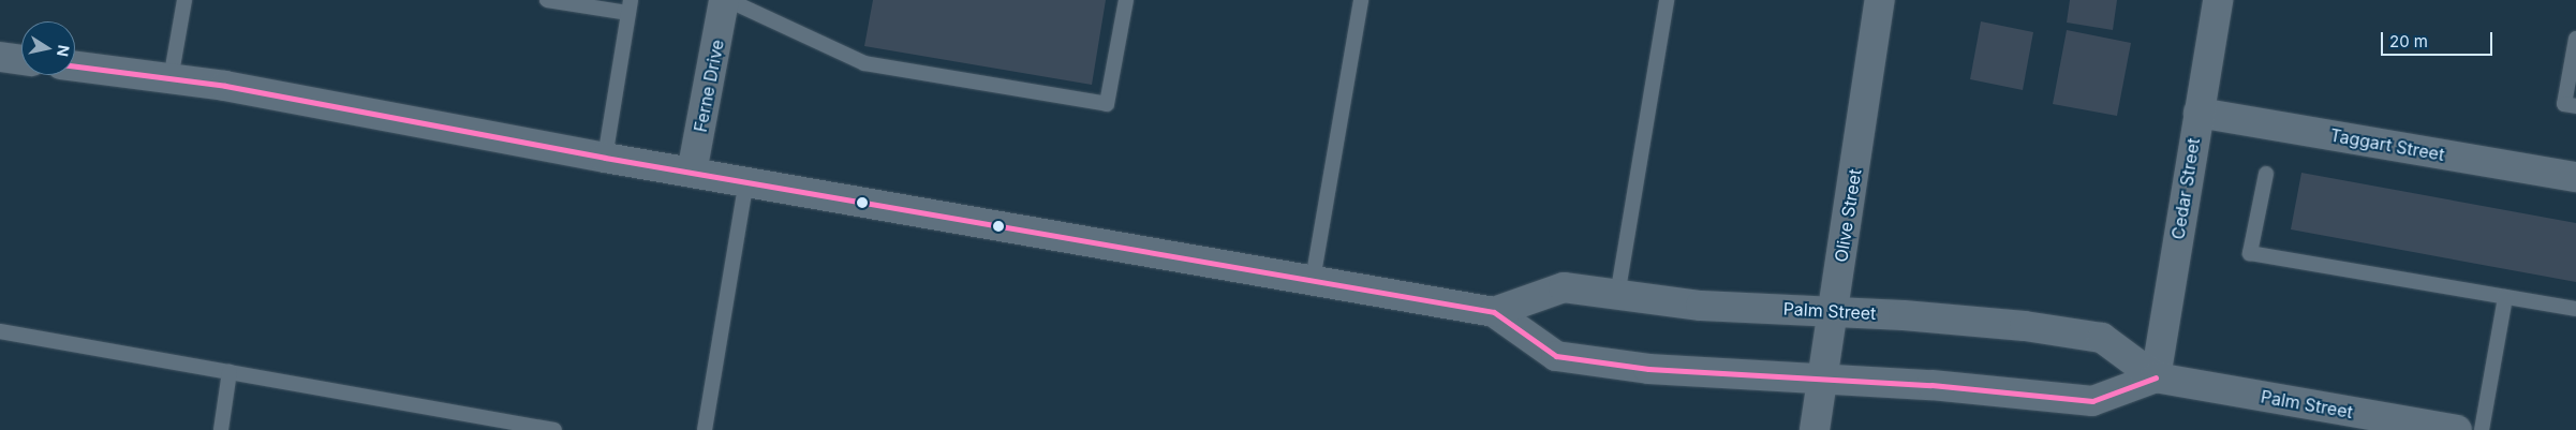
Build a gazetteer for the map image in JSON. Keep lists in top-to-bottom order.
{
  "streets": {
    "main road": [
      "Ferne Drive",
      "Taggart Street",
      "Cedar Street",
      "Olive Street",
      "Palm Street"
    ]
  },
  "crossings": [
    ["Ferne Drive", "Palm Street"],
    ["Taggart Street", "Cedar Street"],
    ["Cedar Street", "Palm Street"],
    ["Olive Street", "Palm Street"]
  ],
  "scale_bar": "20 m",
  "north": "right"
}
